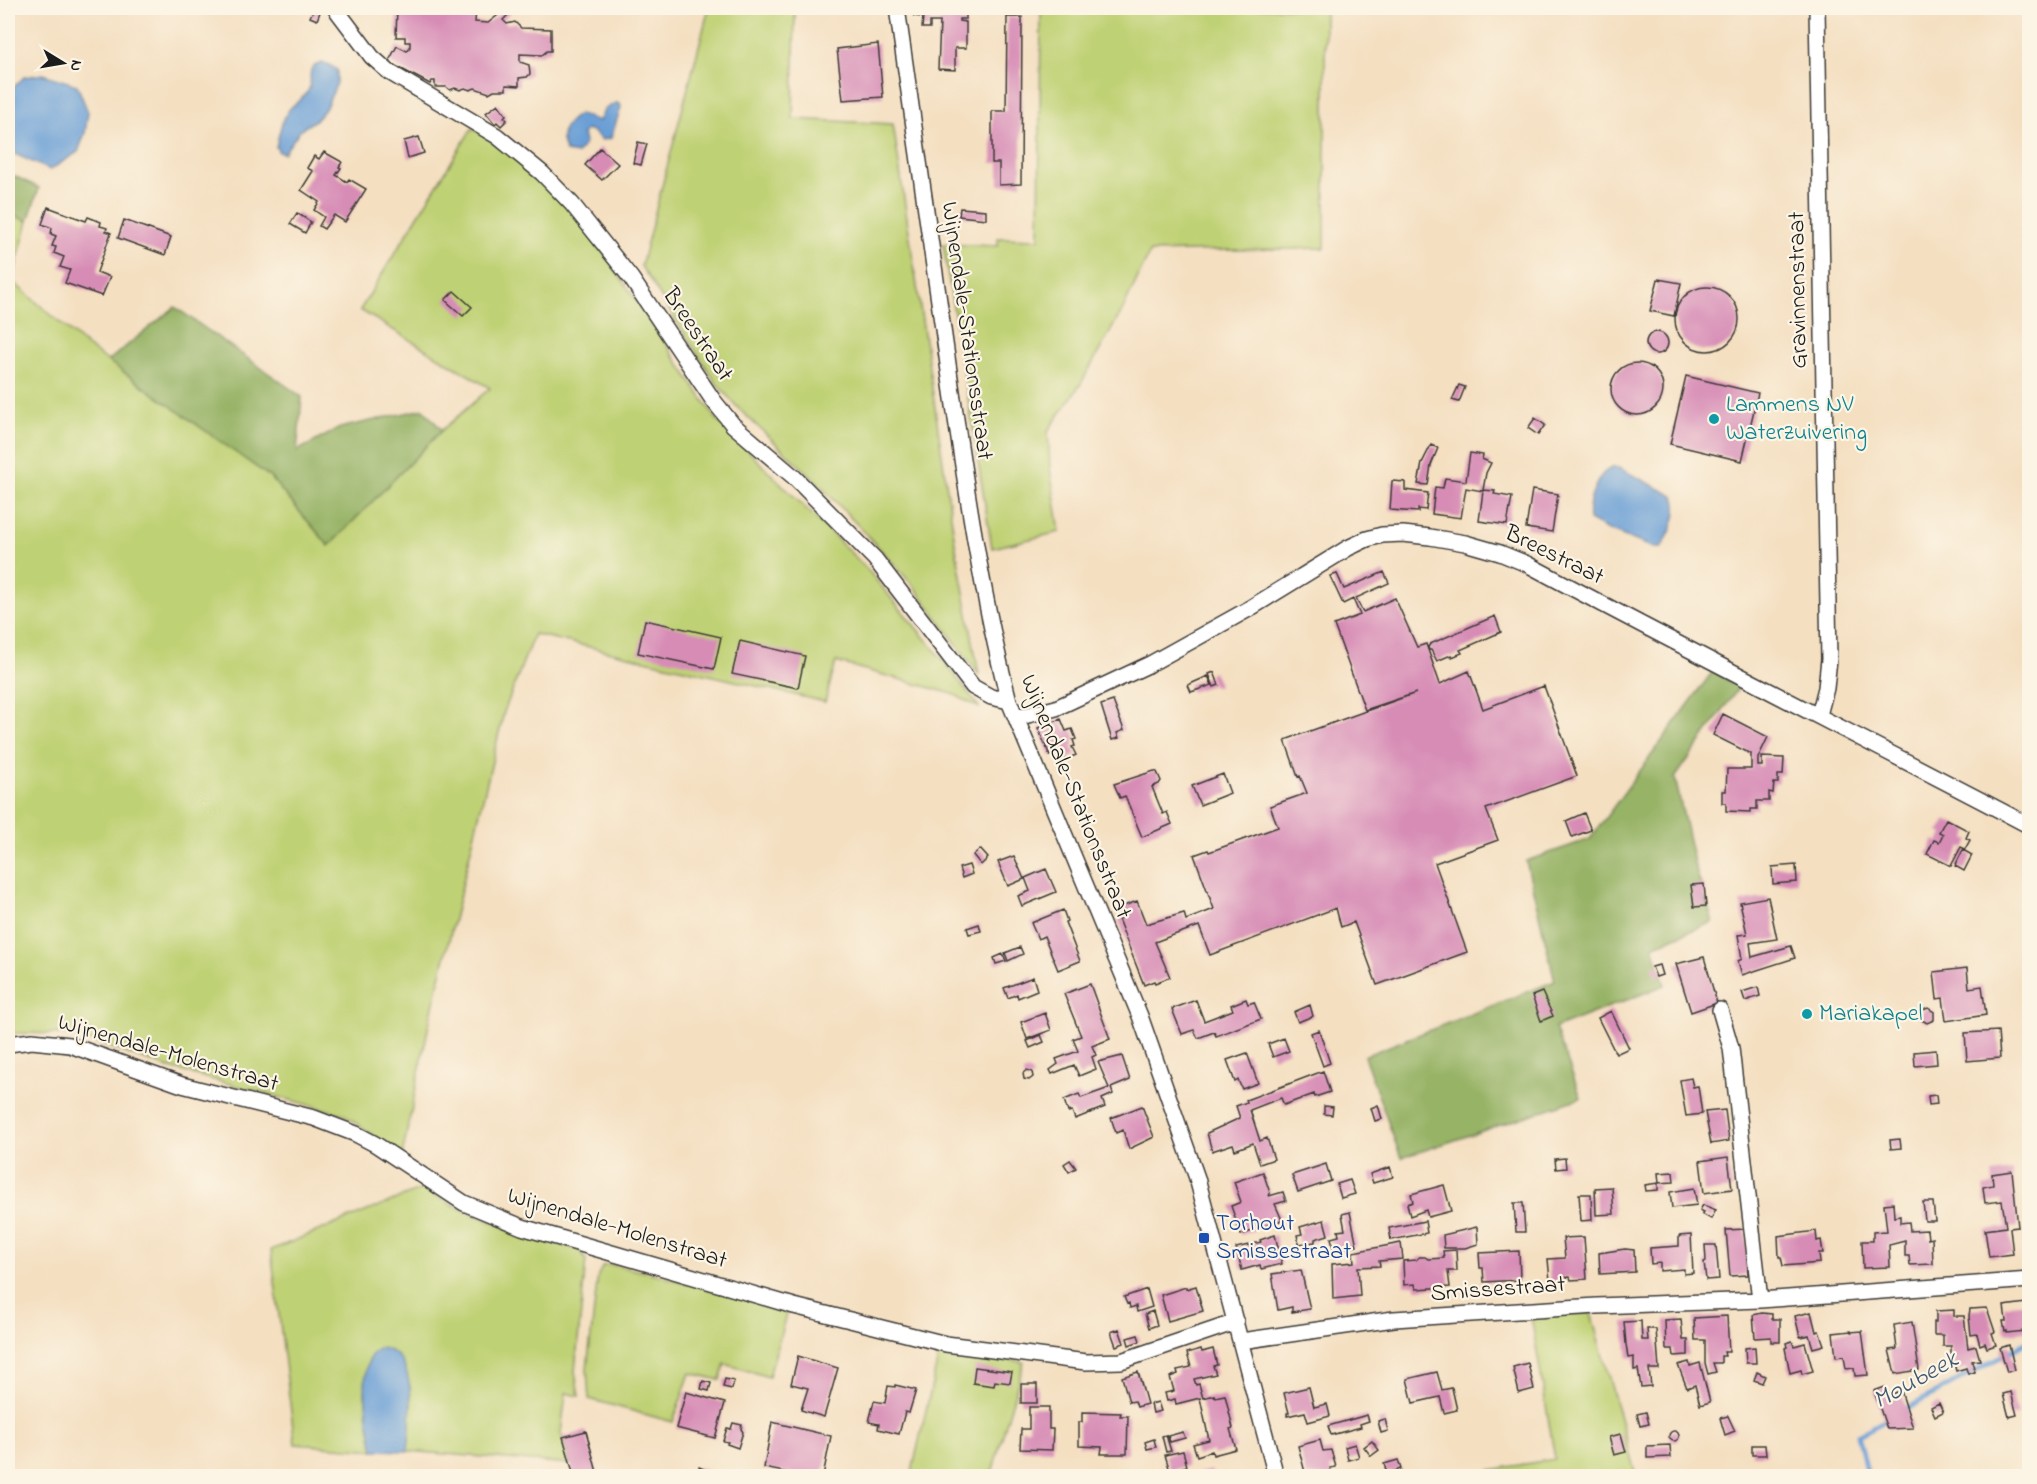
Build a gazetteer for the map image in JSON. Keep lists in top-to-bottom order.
{
  "streets": {
    "street": [
      "Gravinnenstraat",
      "Wijnendale-Stationsstraat",
      "Breestraat",
      "Wijnendale-Molenstraat",
      "Smissestraat"
    ]
  },
  "crossings": [
    ["Gravinnenstraat", "Breestraat"],
    ["Wijnendale-Stationsstraat", "Breestraat"],
    ["Wijnendale-Stationsstraat", "Wijnendale-Molenstraat"],
    ["Wijnendale-Stationsstraat", "Smissestraat"]
  ],
  "water": ["Moubeek"],
  "places": {
    "other": ["Lammens NV Waterzuivering", "Mariakapel"],
    "transit": ["Torhout Smissestraat"]
  },
  "north": "right"
}
